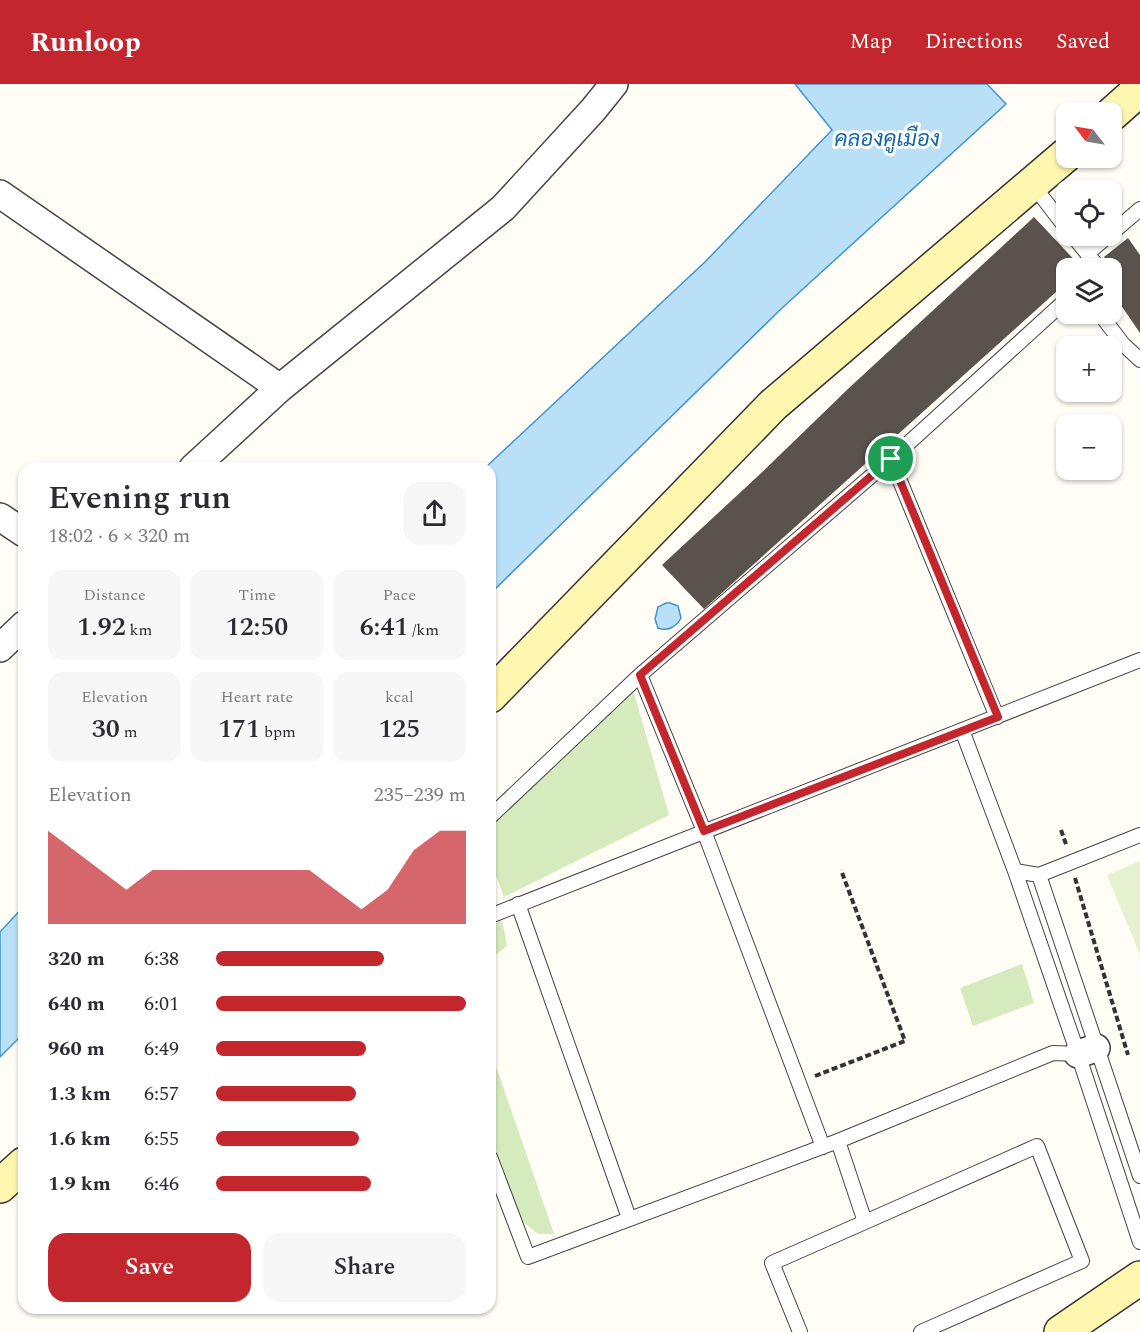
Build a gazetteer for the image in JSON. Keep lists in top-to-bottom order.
{
  "water": ["คลองคูเมือง"],
  "north": "top left",
  "page": {
    "header": "Runloop",
    "nav": ["Map", "Directions", "Saved"],
    "map_buttons": ["+", "−"],
    "heading": ["Evening run", "18:02 · 6 × 320 m"],
    "stats": [
      ["Distance", "1.92 km"],
      ["Time", "12:50"],
      ["Pace", "6:41 /km"],
      ["Elevation", "30 m"],
      ["Heart rate", "171 bpm"],
      ["kcal", "125"]
    ],
    "chart": ["Elevation", "235–239 m"],
    "list": [
      {
        "name": "320 m",
        "note": "6:38"
      },
      {
        "name": "640 m",
        "note": "6:01"
      },
      {
        "name": "960 m",
        "note": "6:49"
      },
      {
        "name": "1.3 km",
        "note": "6:57"
      },
      {
        "name": "1.6 km",
        "note": "6:55"
      },
      {
        "name": "1.9 km",
        "note": "6:46"
      }
    ],
    "buttons": ["Save", "Share"]
  }
}
